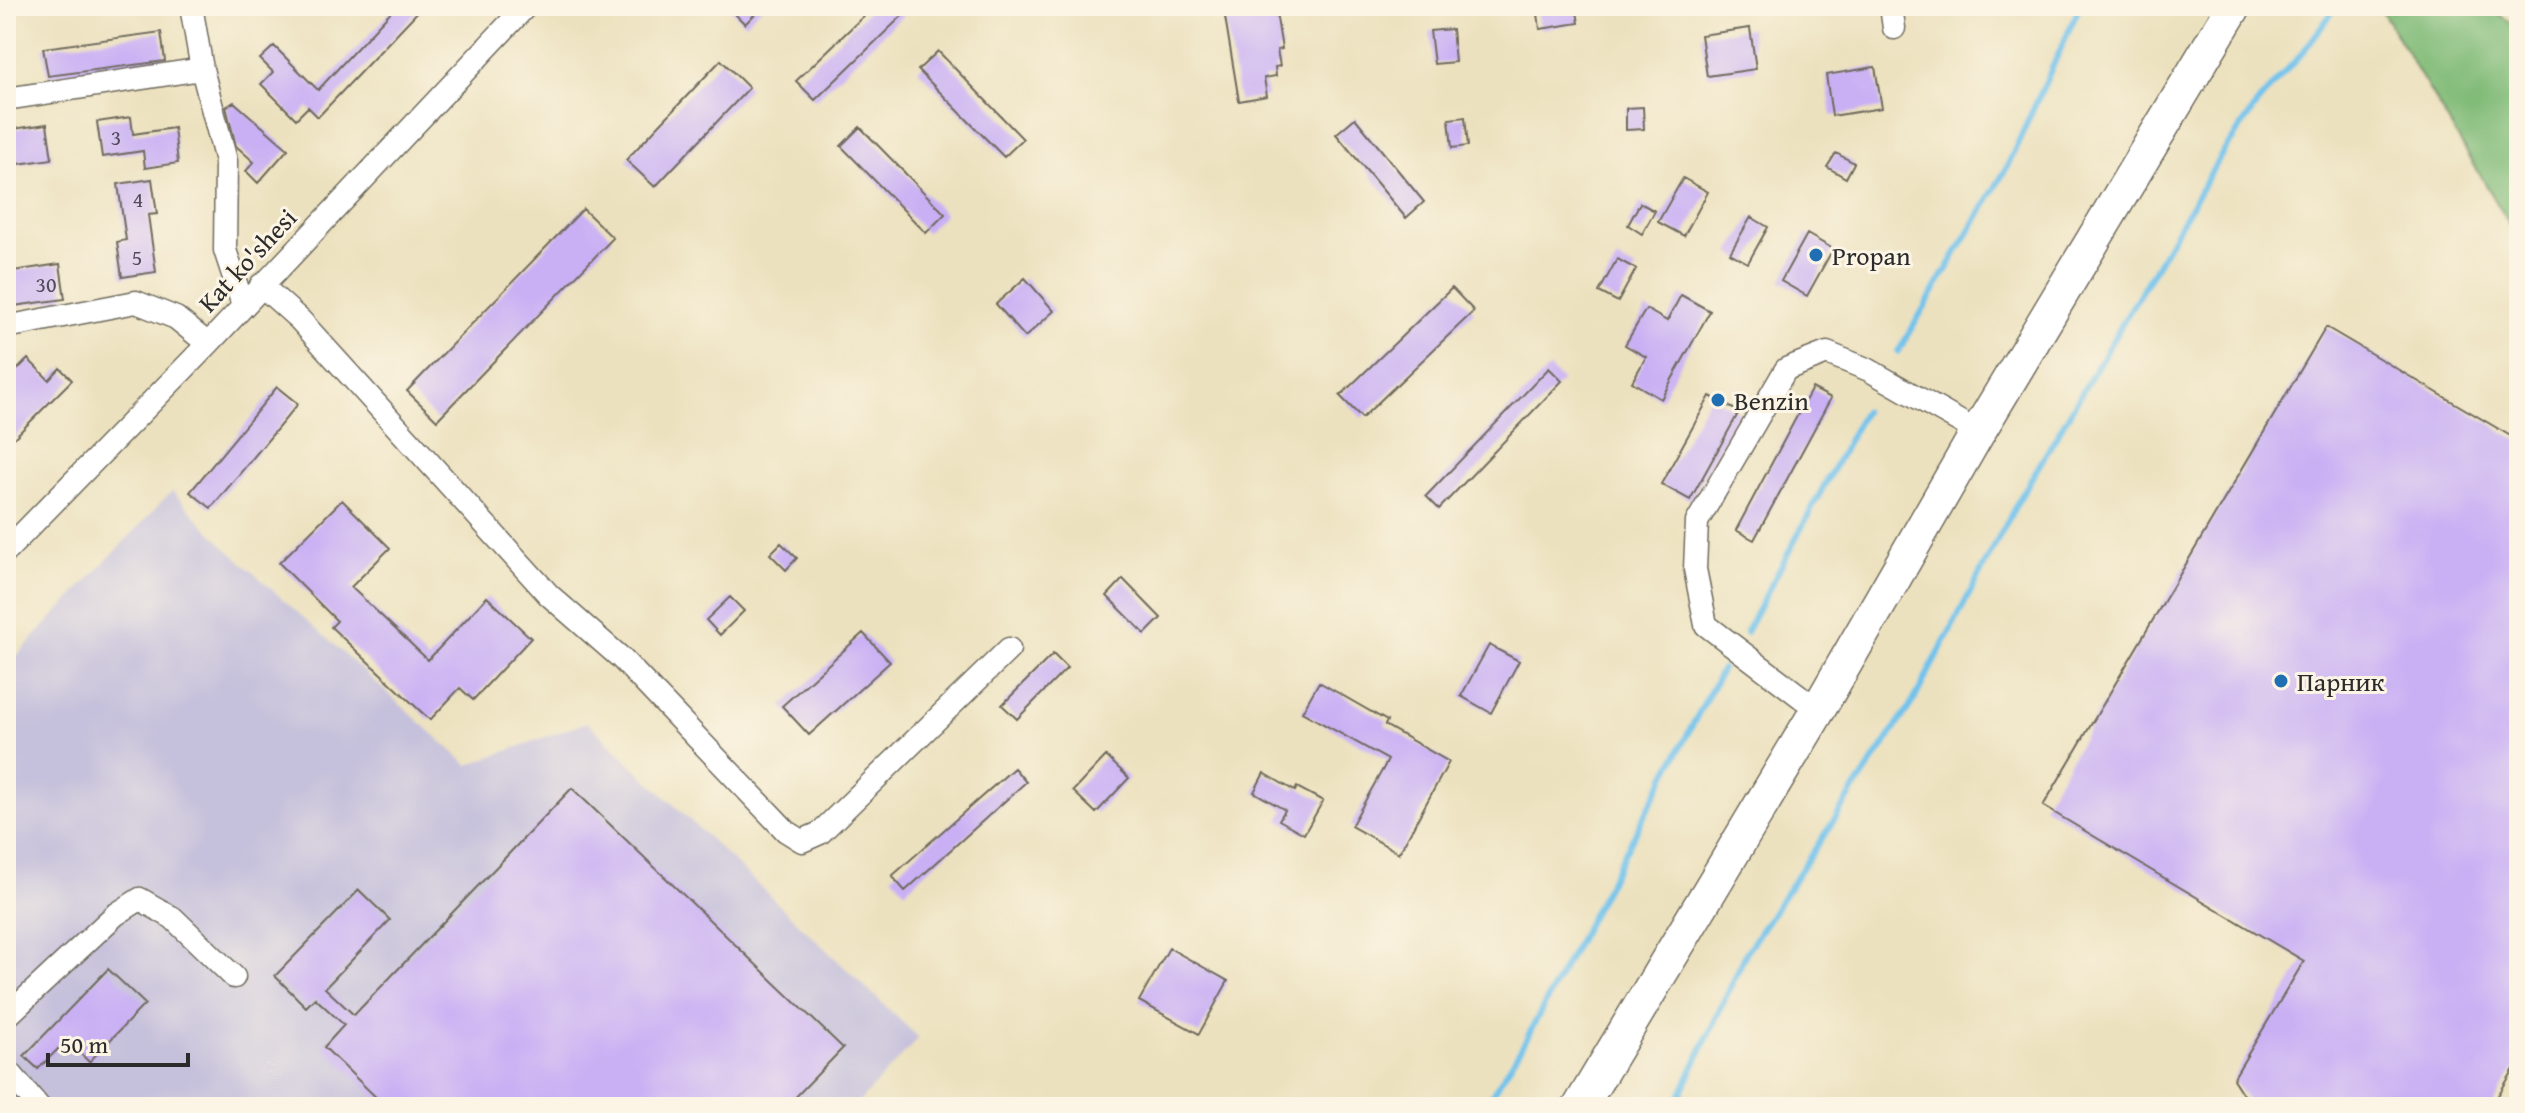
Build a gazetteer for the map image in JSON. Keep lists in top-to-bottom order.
{
  "streets": {
    "street": ["Kat ko'shesi"]
  },
  "places": ["Propan", "Benzin", "Парник"],
  "house_numbers": [
    "3",
    "4",
    "5",
    "30"
  ],
  "scale_bar": "50 m"
}
